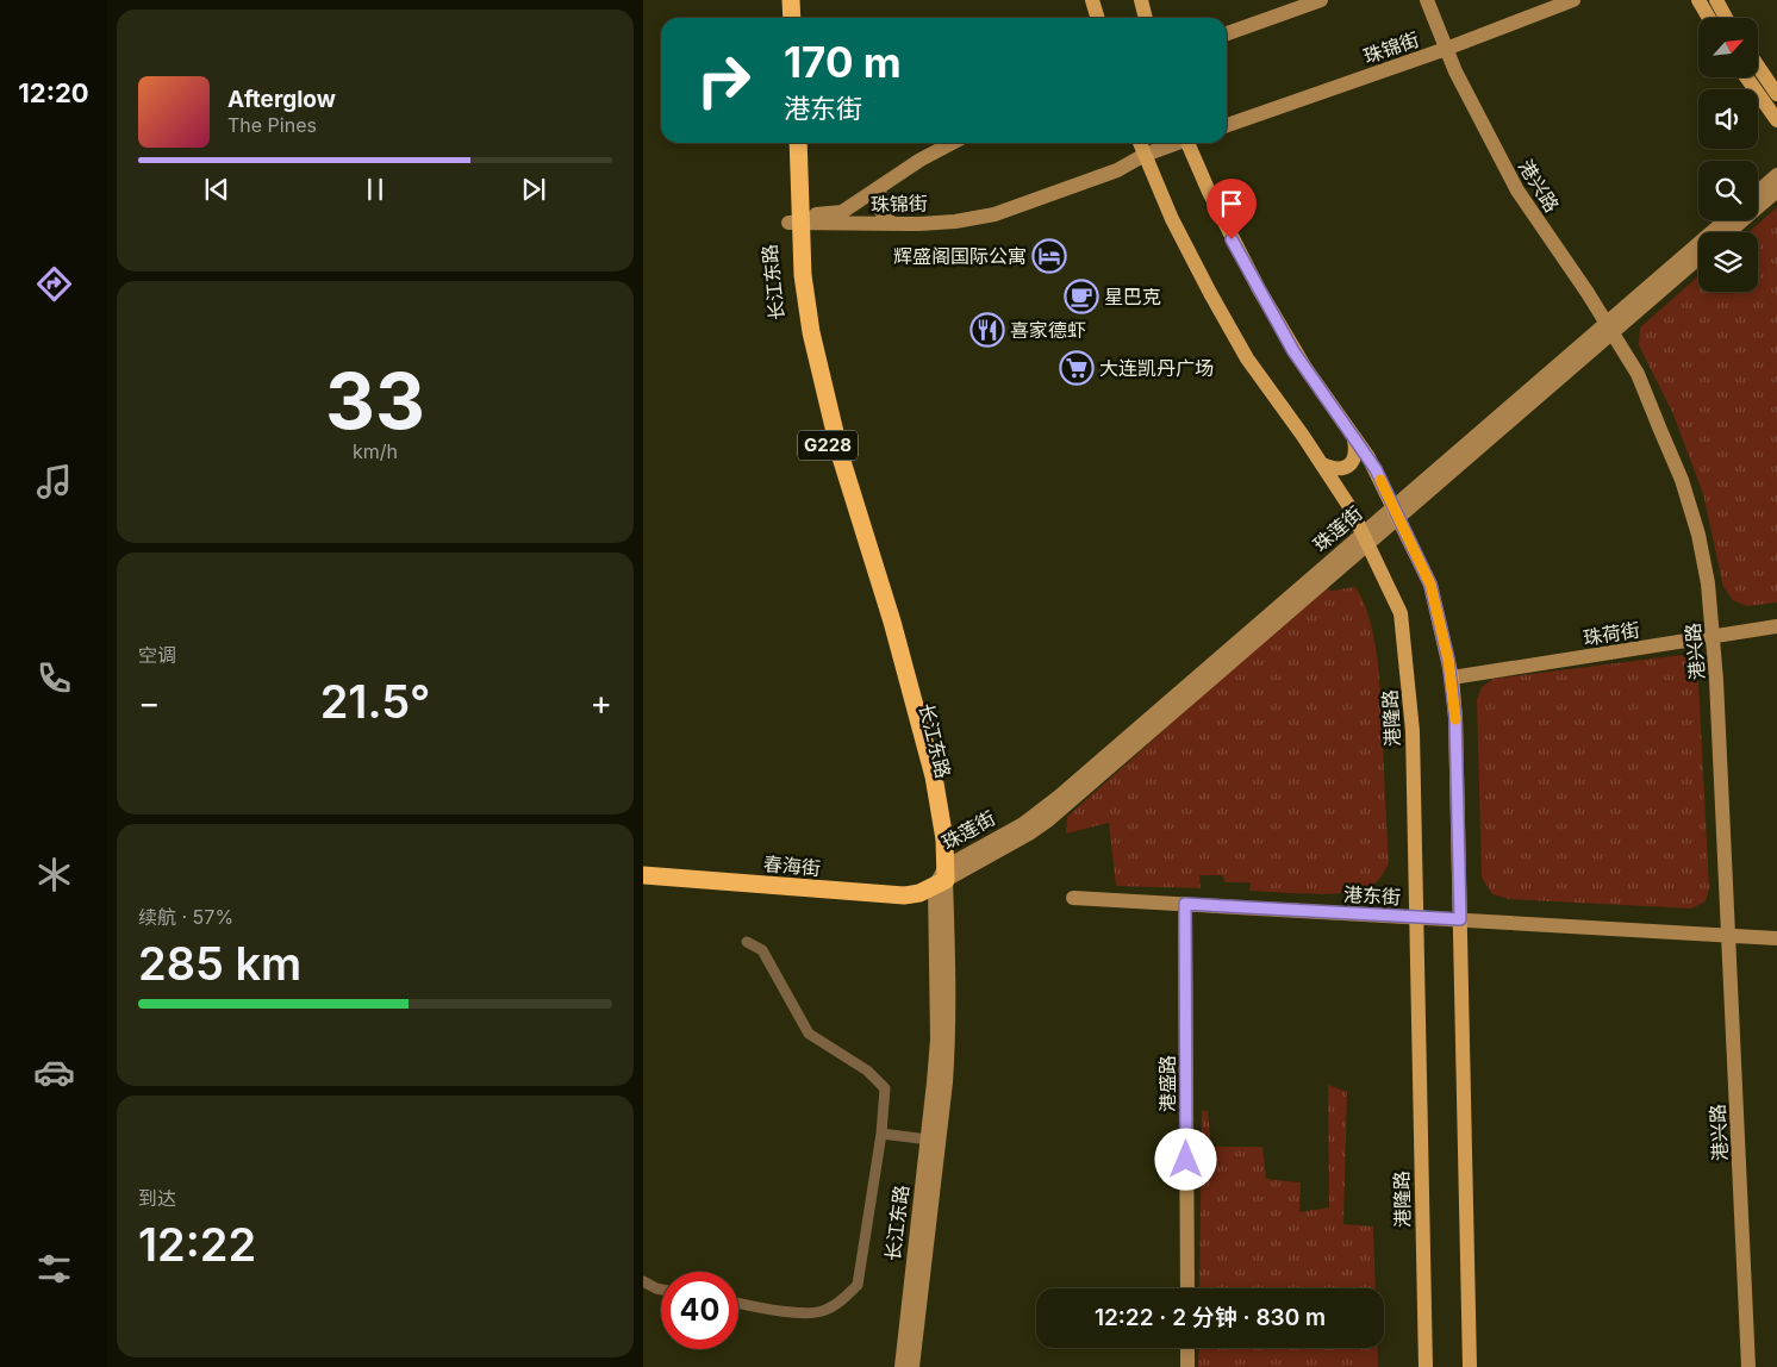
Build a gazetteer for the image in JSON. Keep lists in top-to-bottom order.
{
  "streets": {
    "highway": ["长江东路", "G228", "春海街"],
    "main road": [
      "珠锦街",
      "港兴路",
      "珠莲街",
      "珠荷街",
      "港隆路",
      "港东街",
      "港盛路"
    ]
  },
  "crossings": [
    ["珠锦街", "港兴路"],
    ["珠锦街", "长江东路"],
    ["珠锦街", "港隆路"],
    ["港兴路", "珠莲街"],
    ["港兴路", "珠荷街"],
    ["港兴路", "港东街"],
    ["长江东路", "珠莲街"],
    ["长江东路", "春海街"],
    ["珠莲街", "港隆路"],
    ["珠莲街", "春海街"],
    ["港隆路", "港东街"],
    ["港东街", "港盛路"]
  ],
  "places": {
    "hotel": ["辉盛阁国际公寓"],
    "cafe": ["星巴克"],
    "restaurant": ["喜家德虾"],
    "supermarket": ["大连凯丹广场"]
  },
  "north": "top right",
  "page": {
    "tabs": "12:20",
    "turn": ["170 m", "港东街"],
    "song": ["Afterglow", "The Pines"],
    "tile": [
      ["33", "km/h"],
      "空调",
      ["续航 · 57%", "285 km"],
      ["到达", "12:22"]
    ],
    "heat": ["−", "21.5°", "+"],
    "limit": "40",
    "trip": "12:22 · 2 分钟 · 830 m"
  }
}
